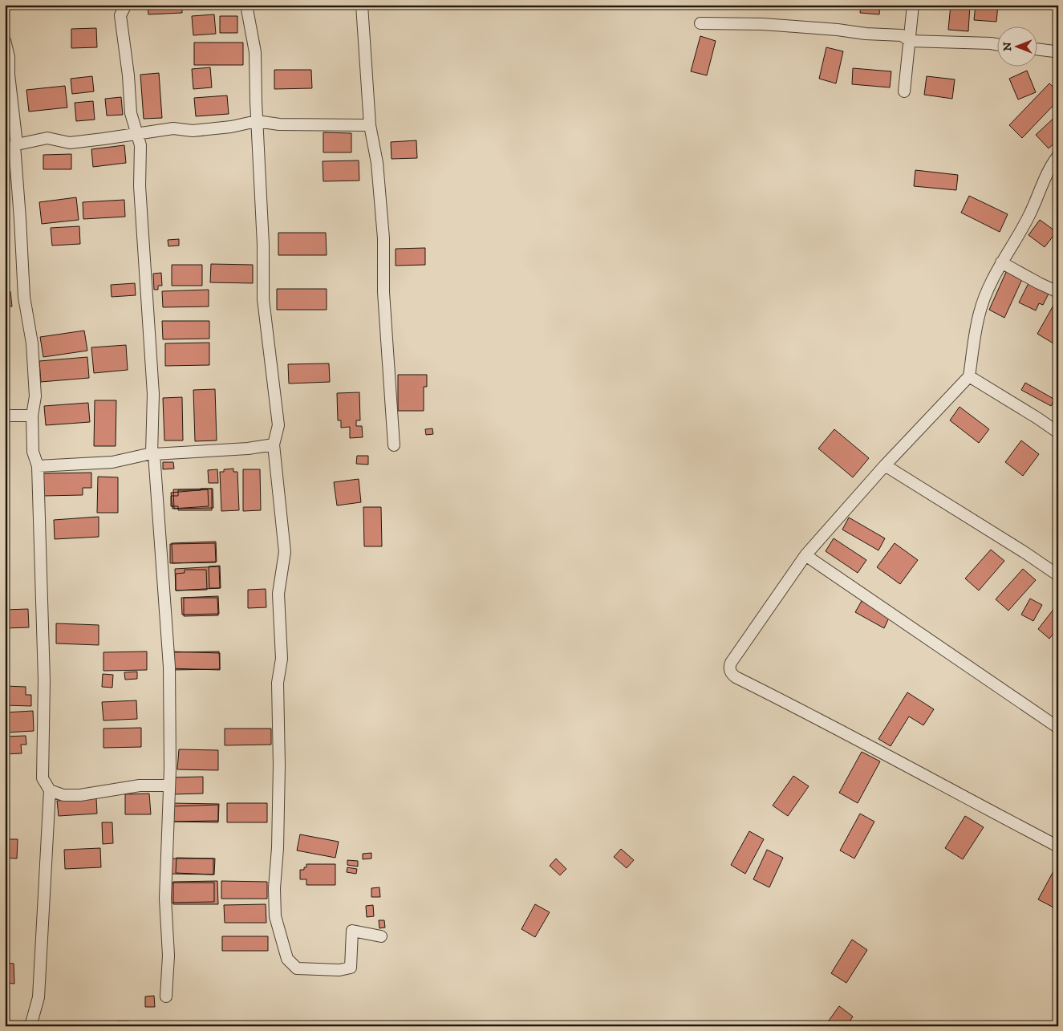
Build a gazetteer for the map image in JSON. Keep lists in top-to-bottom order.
{
  "north": "left"
}
